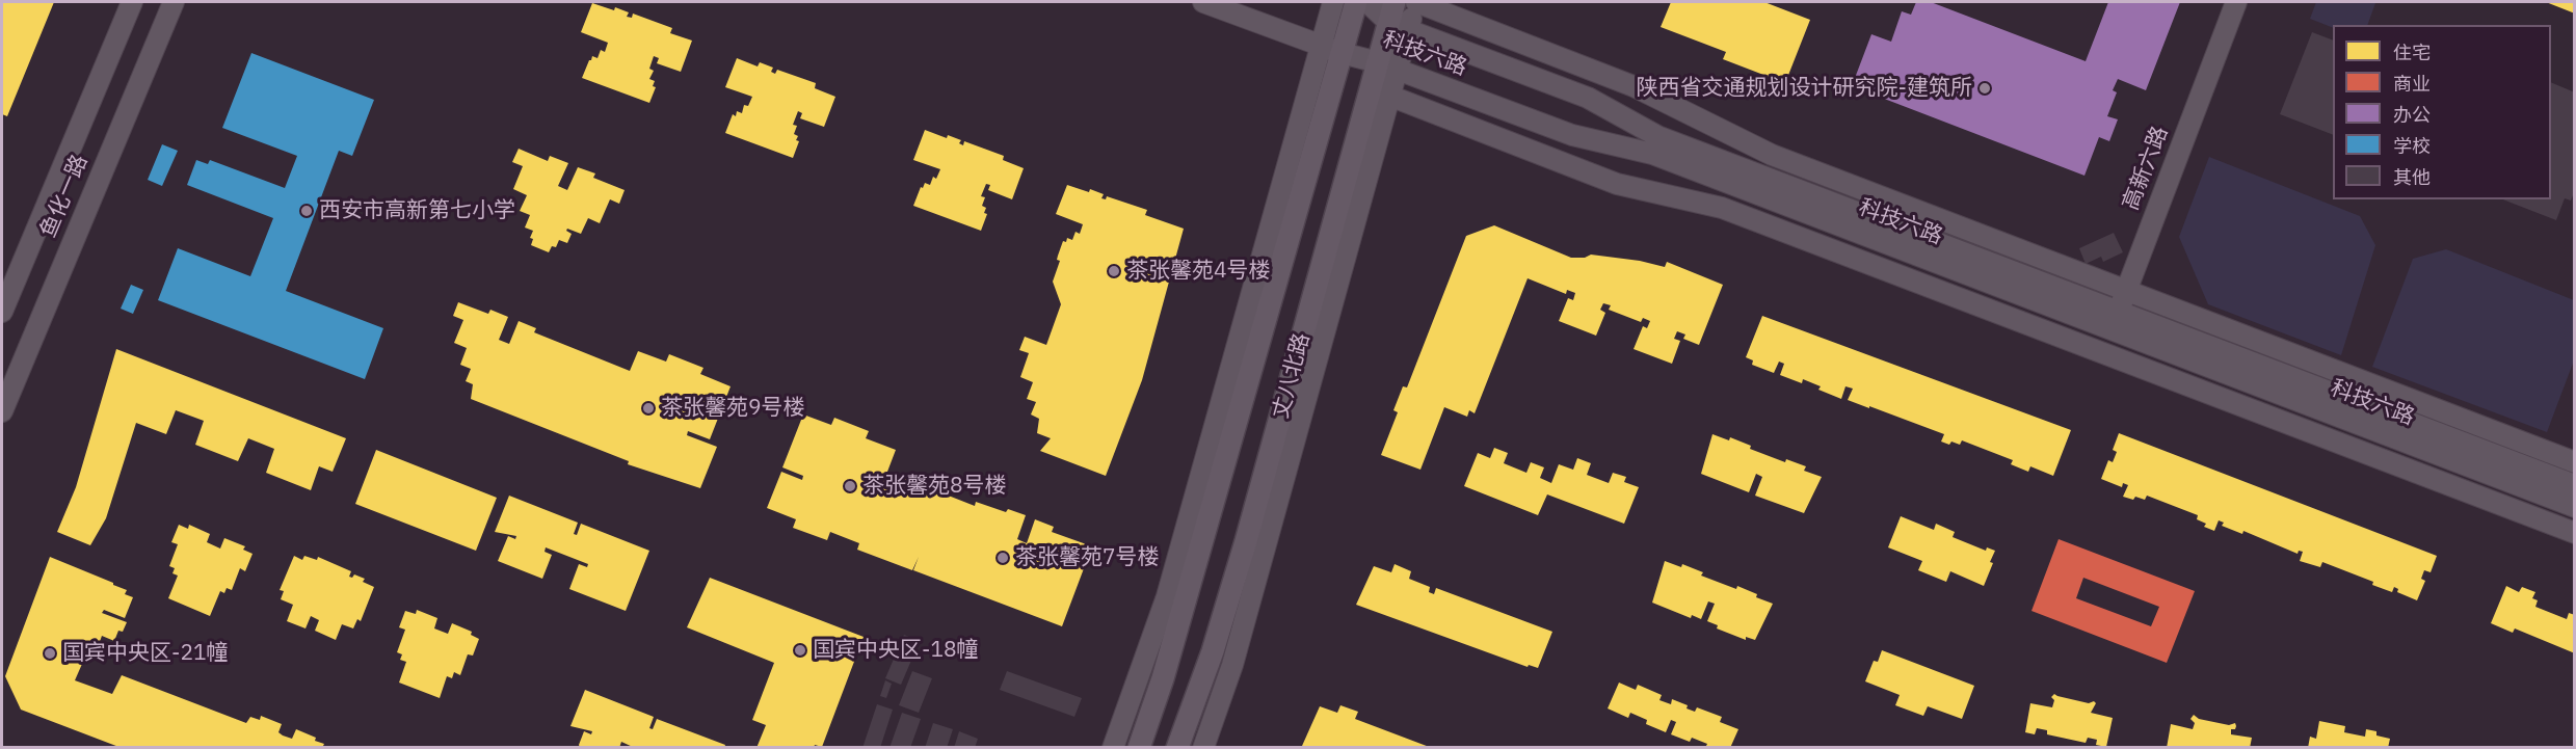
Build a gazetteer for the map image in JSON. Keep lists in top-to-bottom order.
{
  "streets": {
    "main road": [
      "科技六路",
      "高新六路",
      "鱼化一路",
      "丈八北路"
    ]
  },
  "crossings": [
    ["科技六路", "高新六路"],
    ["科技六路", "丈八北路"]
  ],
  "places": [
    "陕西省交通规划设计研究院-建筑所",
    "西安市高新第七小学",
    "茶张馨苑4号楼",
    "茶张馨苑9号楼",
    "茶张馨苑8号楼",
    "茶张馨苑7号楼",
    "国宾中央区-18幢",
    "国宾中央区-21幢"
  ],
  "legend": [
    "住宅",
    "商业",
    "办公",
    "学校",
    "其他"
  ]
}
